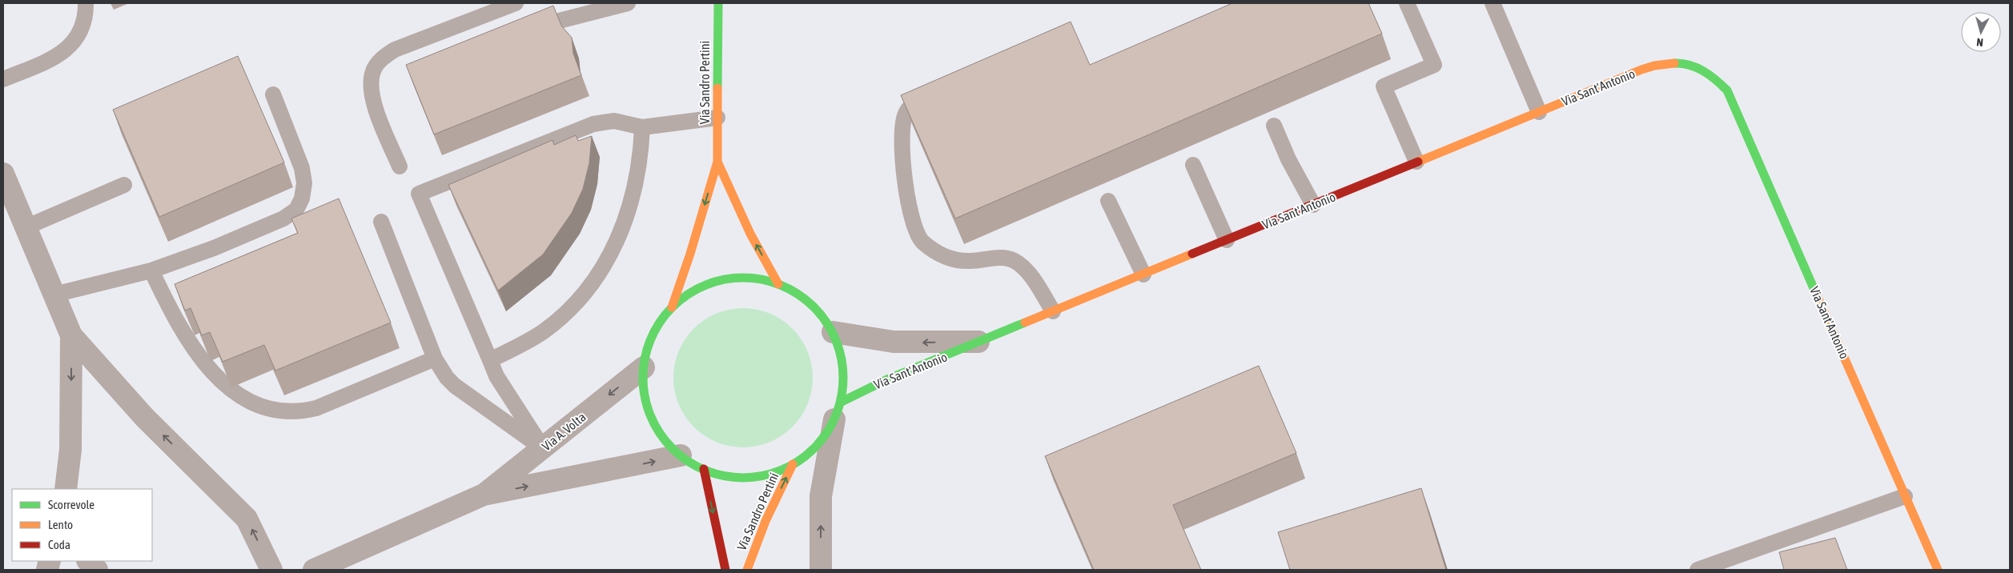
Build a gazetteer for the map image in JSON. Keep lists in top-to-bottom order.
{
  "streets": {
    "street": ["Via Sandro Pertini", "Via Sant'Antonio", "Via A. Volta"]
  },
  "legend": ["Scorrevole", "Lento", "Coda"],
  "north": "bottom"
}
